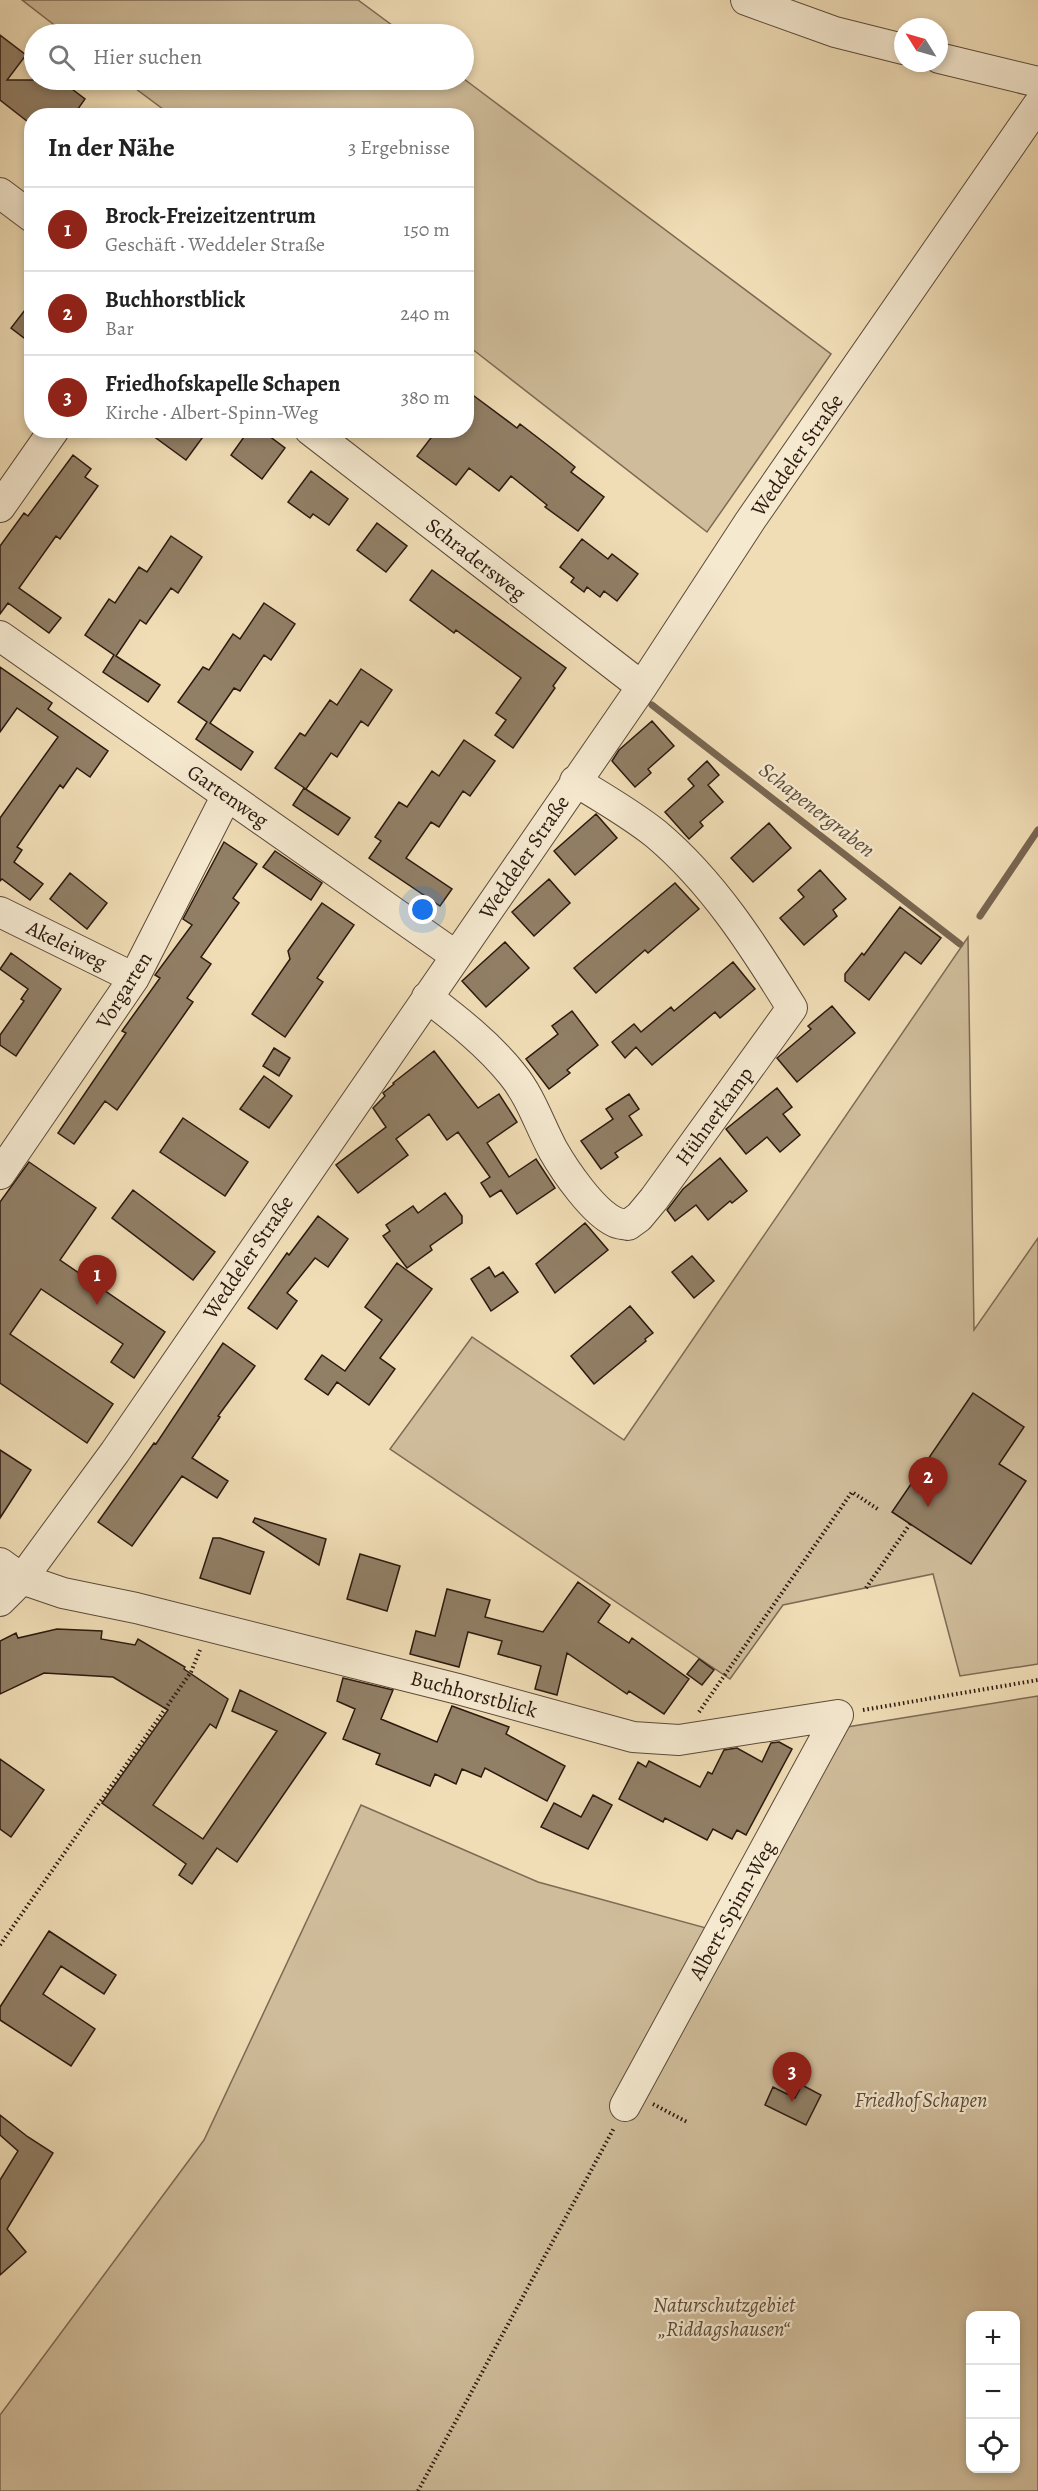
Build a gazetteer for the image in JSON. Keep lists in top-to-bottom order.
{
  "streets": {
    "street": [
      "Weddeler Straße",
      "Schradersweg",
      "Gartenweg",
      "Akeleiweg",
      "Vorgarten",
      "Hühnerkamp",
      "Buchhorstblick",
      "Albert-Spinn-Weg"
    ]
  },
  "crossings": [
    ["Weddeler Straße", "Schradersweg"],
    ["Weddeler Straße", "Gartenweg"],
    ["Weddeler Straße", "Hühnerkamp"],
    ["Weddeler Straße", "Buchhorstblick"],
    ["Gartenweg", "Vorgarten"],
    ["Akeleiweg", "Vorgarten"],
    ["Buchhorstblick", "Albert-Spinn-Weg"]
  ],
  "water": ["Schapenergraben"],
  "parks": ["Friedhof Schapen", "Naturschutzgebiet „Riddagshausen“"],
  "north": "top left",
  "page": {
    "search": "Hier suchen",
    "heading": ["In der Nähe", "3 Ergebnisse"],
    "list": [
      {
        "mark": "1",
        "name": "Brock-Freizeitzentrum",
        "note": "Geschäft · Weddeler Straße",
        "value": "150 m"
      },
      {
        "mark": "2",
        "name": "Buchhorstblick",
        "note": "Bar",
        "value": "240 m"
      },
      {
        "mark": "3",
        "name": "Friedhofskapelle Schapen",
        "note": "Kirche · Albert-Spinn-Weg",
        "value": "380 m"
      }
    ],
    "pins": ["1", "2", "3"],
    "map_buttons": ["+", "−"]
  }
}
